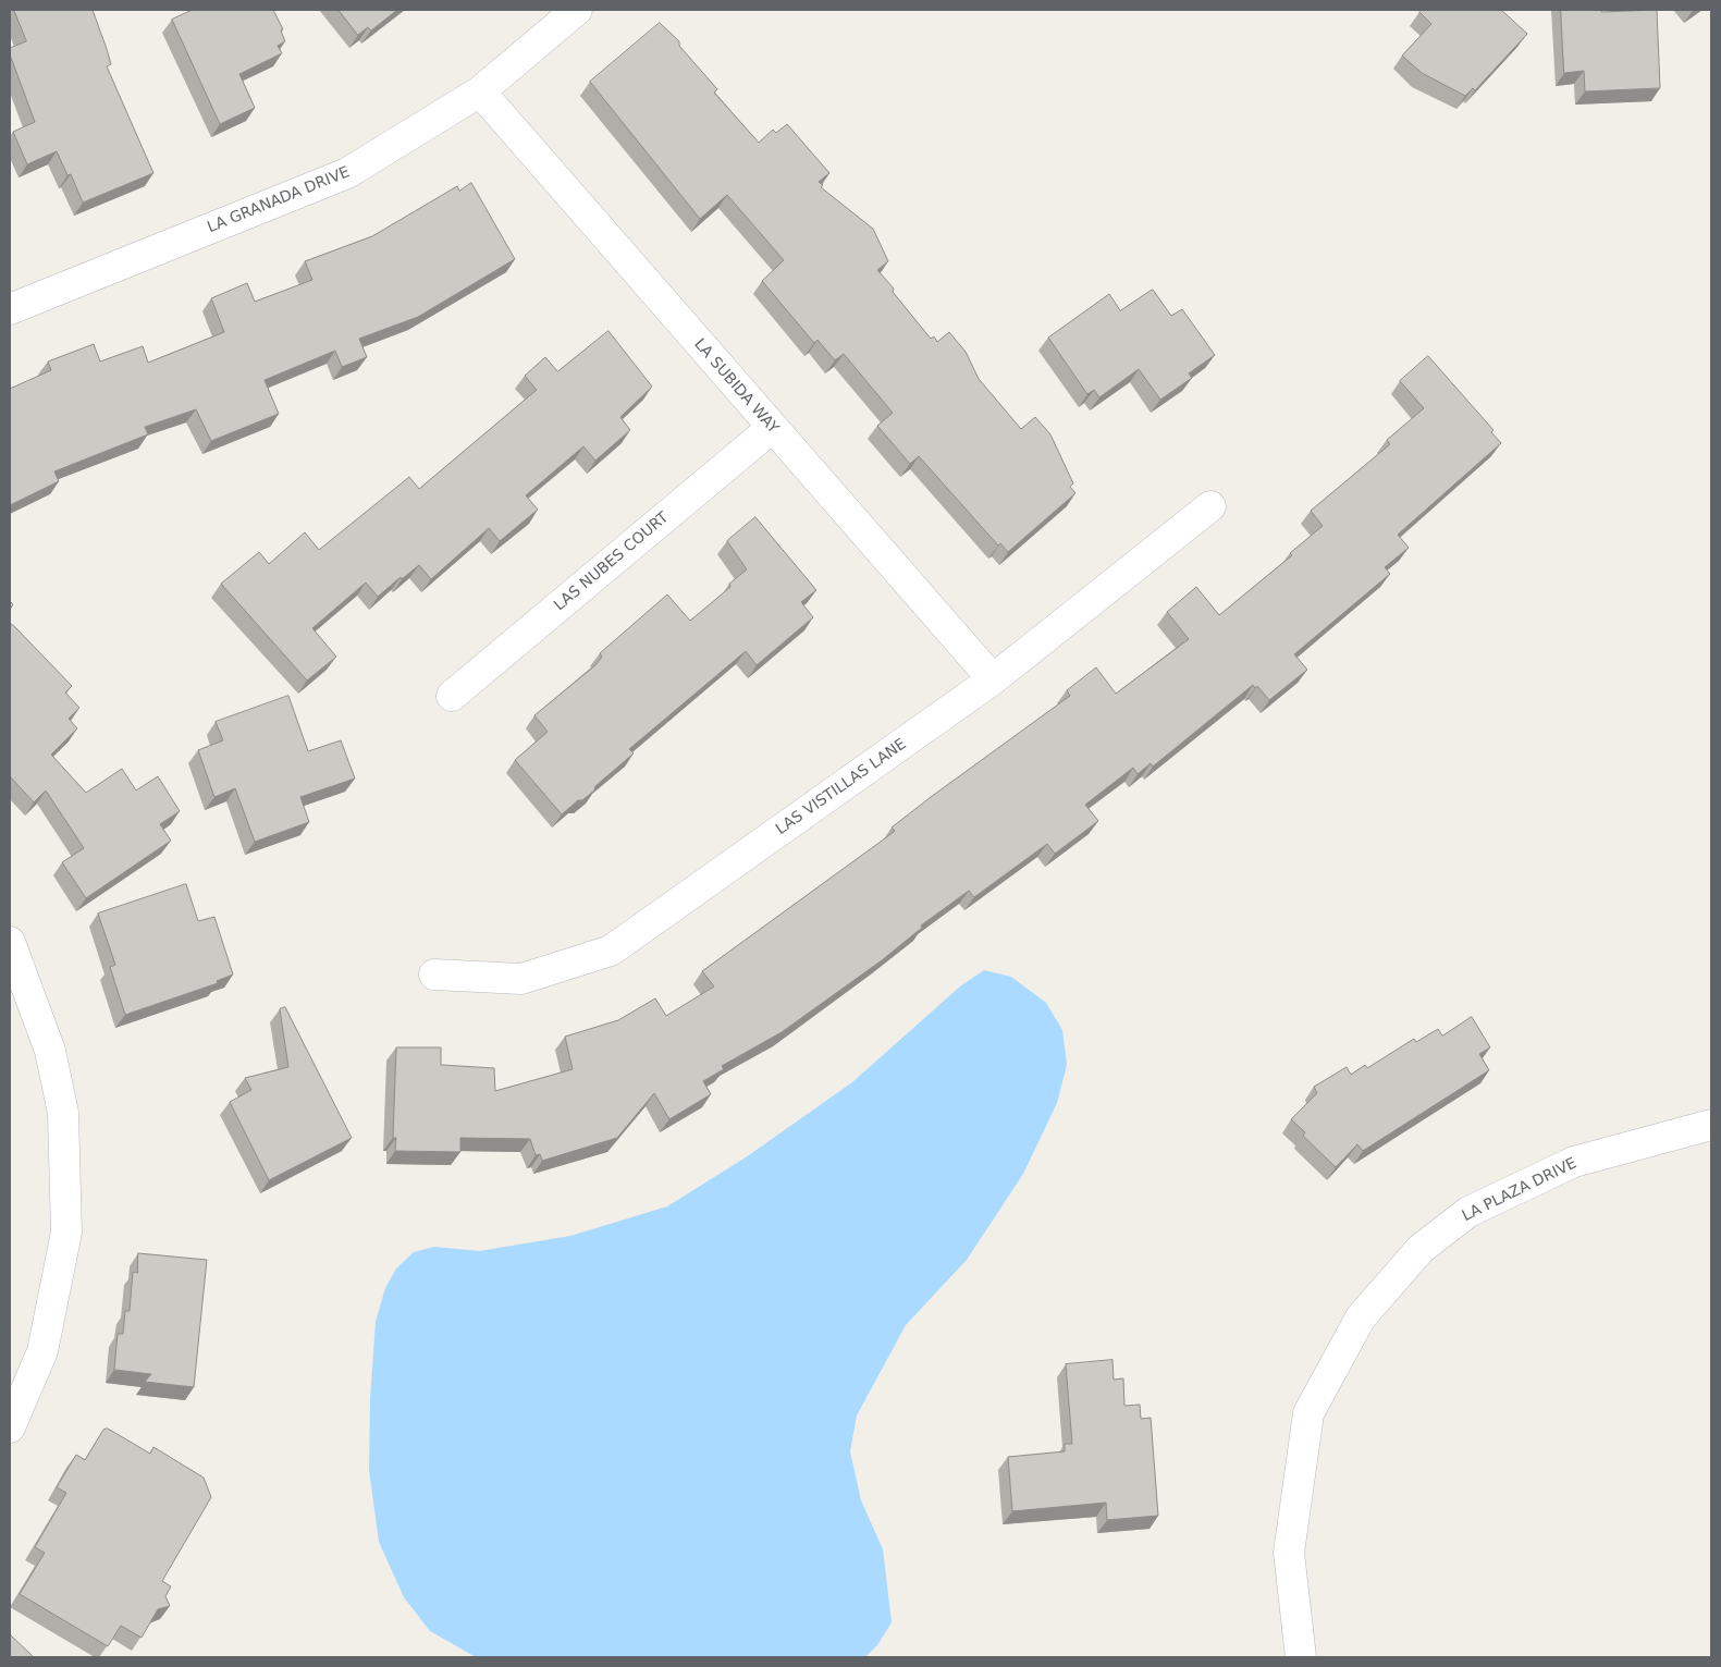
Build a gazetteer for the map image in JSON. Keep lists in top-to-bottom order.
{
  "streets": {
    "street": [
      "LA GRANADA DRIVE",
      "LA SUBIDA WAY",
      "LAS NUBES COURT",
      "LAS VISTILLAS LANE",
      "LA PLAZA DRIVE"
    ]
  },
  "crossings": [
    ["LA GRANADA DRIVE", "LA SUBIDA WAY"],
    ["LA SUBIDA WAY", "LAS NUBES COURT"],
    ["LA SUBIDA WAY", "LAS VISTILLAS LANE"]
  ]
}
